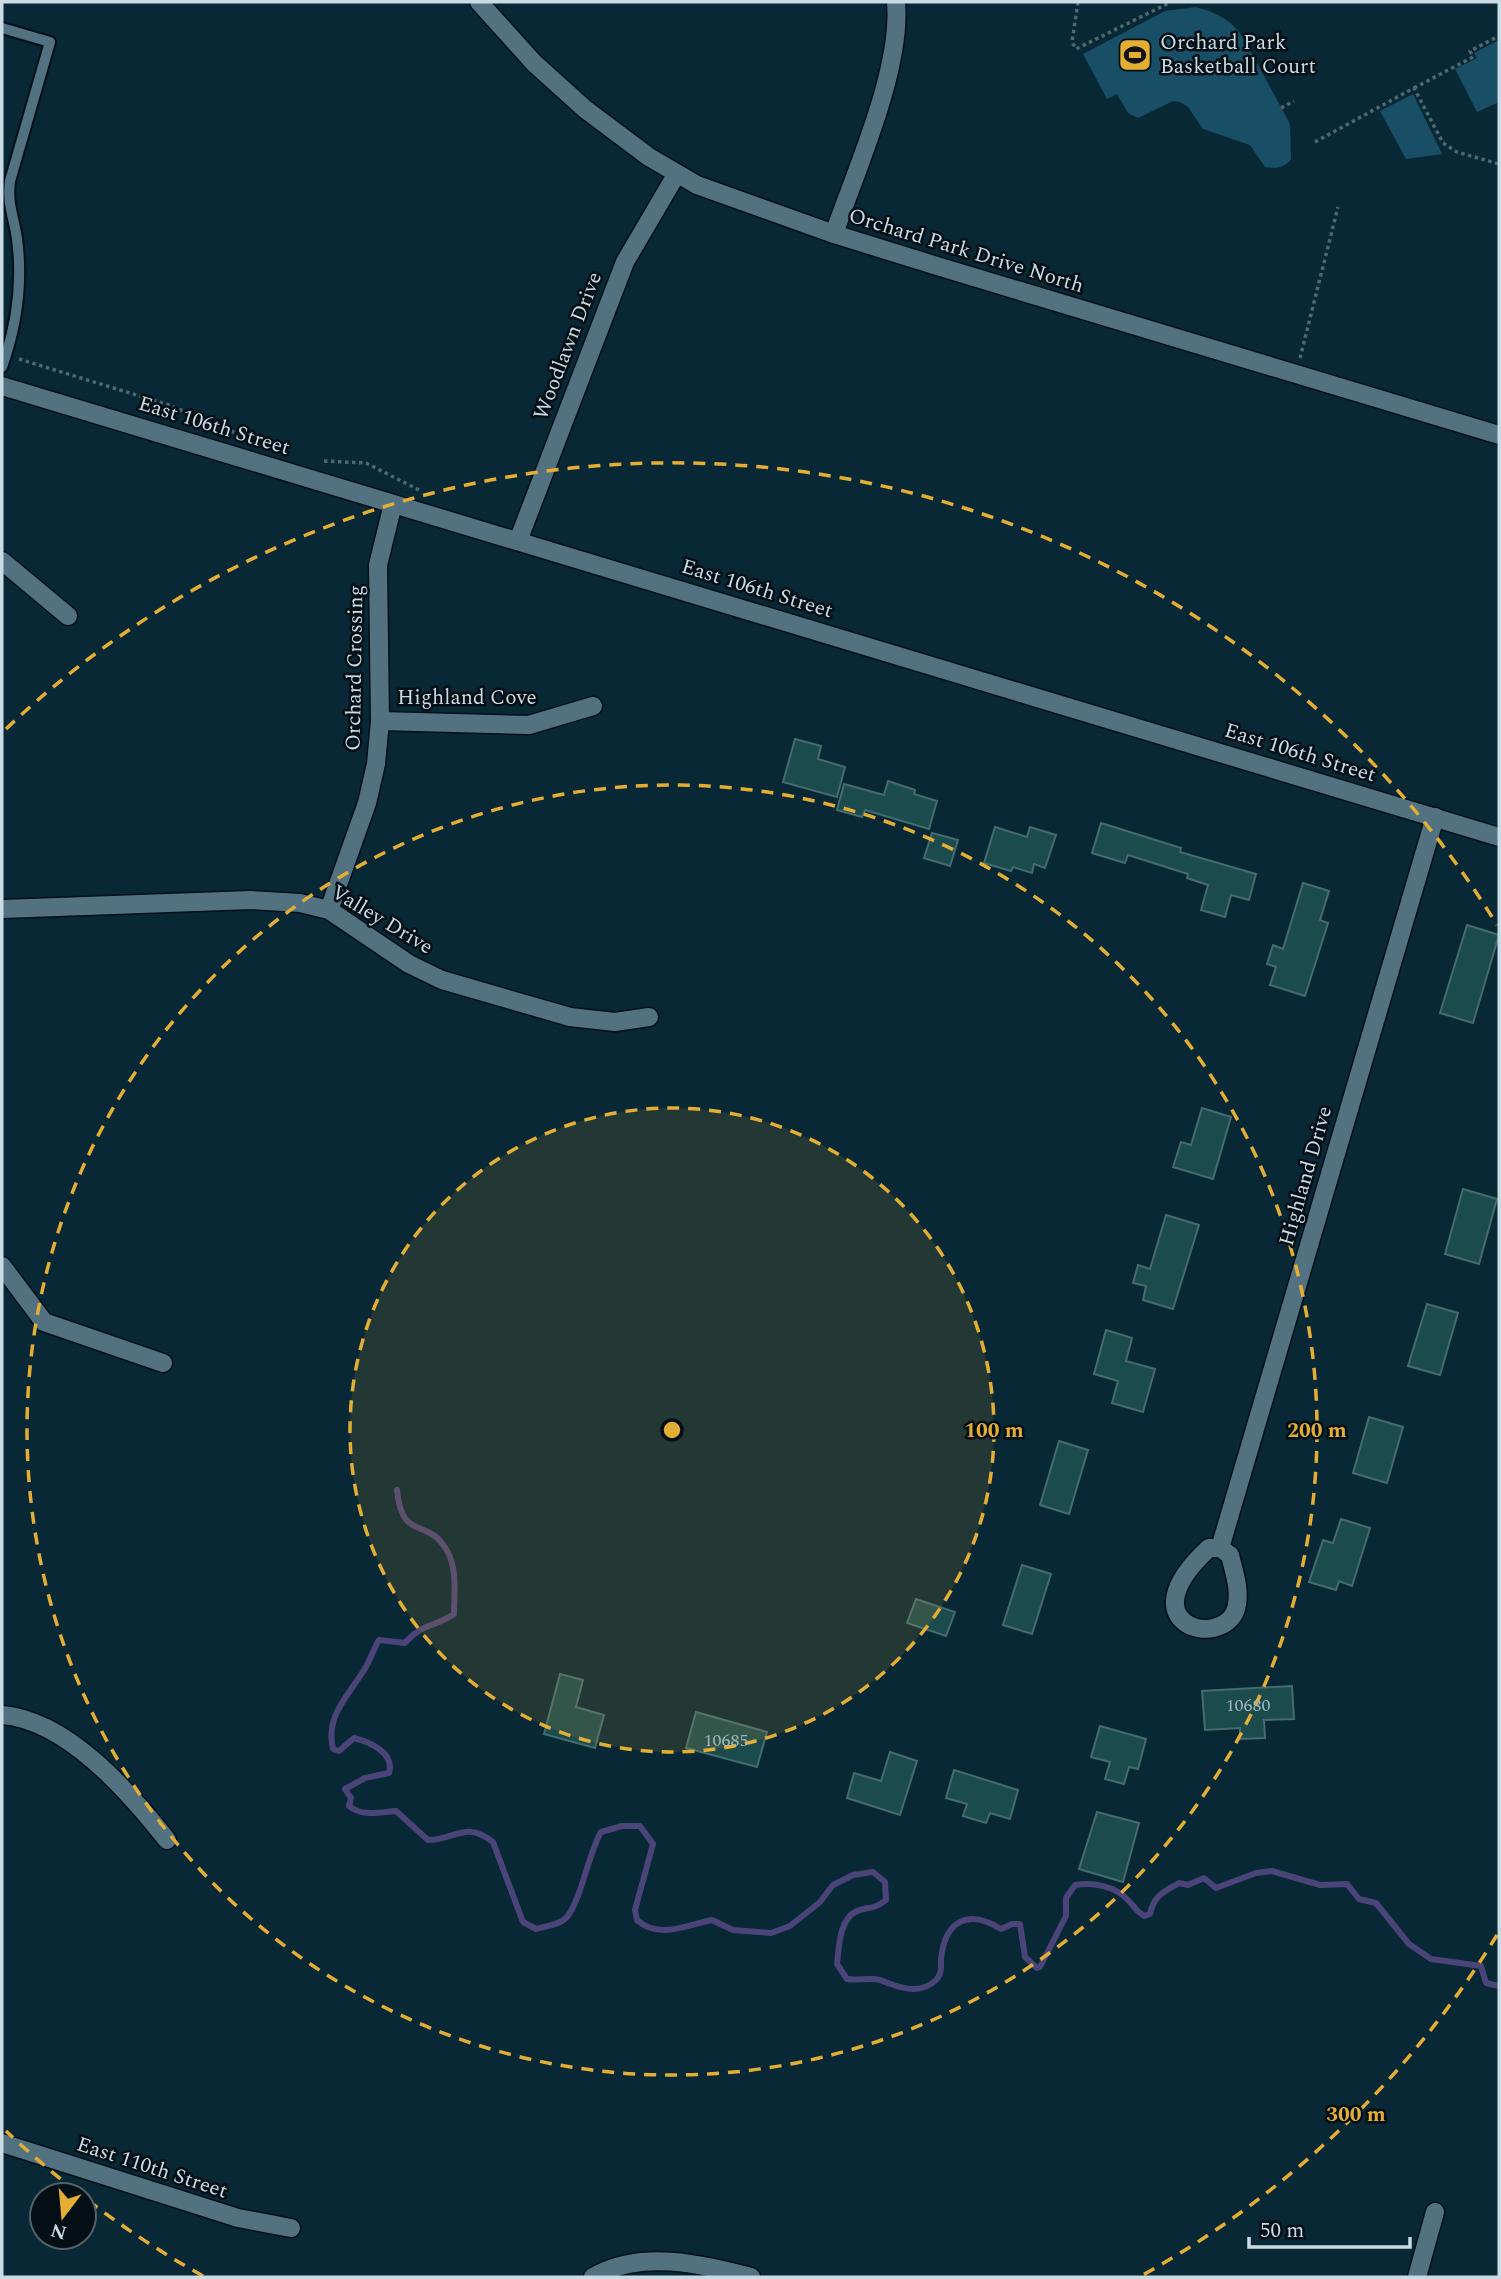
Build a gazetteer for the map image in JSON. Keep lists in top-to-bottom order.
{
  "streets": {
    "street": [
      "Orchard Park Drive North",
      "Woodlawn Drive",
      "East 106th Street",
      "Orchard Crossing",
      "Highland Cove",
      "Valley Drive",
      "Highland Drive",
      "East 110th Street"
    ]
  },
  "crossings": [
    ["Orchard Park Drive North", "Woodlawn Drive"],
    ["Woodlawn Drive", "East 106th Street"],
    ["East 106th Street", "Orchard Crossing"],
    ["East 106th Street", "Highland Drive"],
    ["Orchard Crossing", "Highland Cove"],
    ["Orchard Crossing", "Valley Drive"]
  ],
  "places": {
    "sports": ["Orchard Park Basketball Court"]
  },
  "house_numbers": ["10680", "10685"],
  "scale_bar": "50 m",
  "north": "bottom",
  "rings": ["100 m", "200 m", "300 m"]
}
